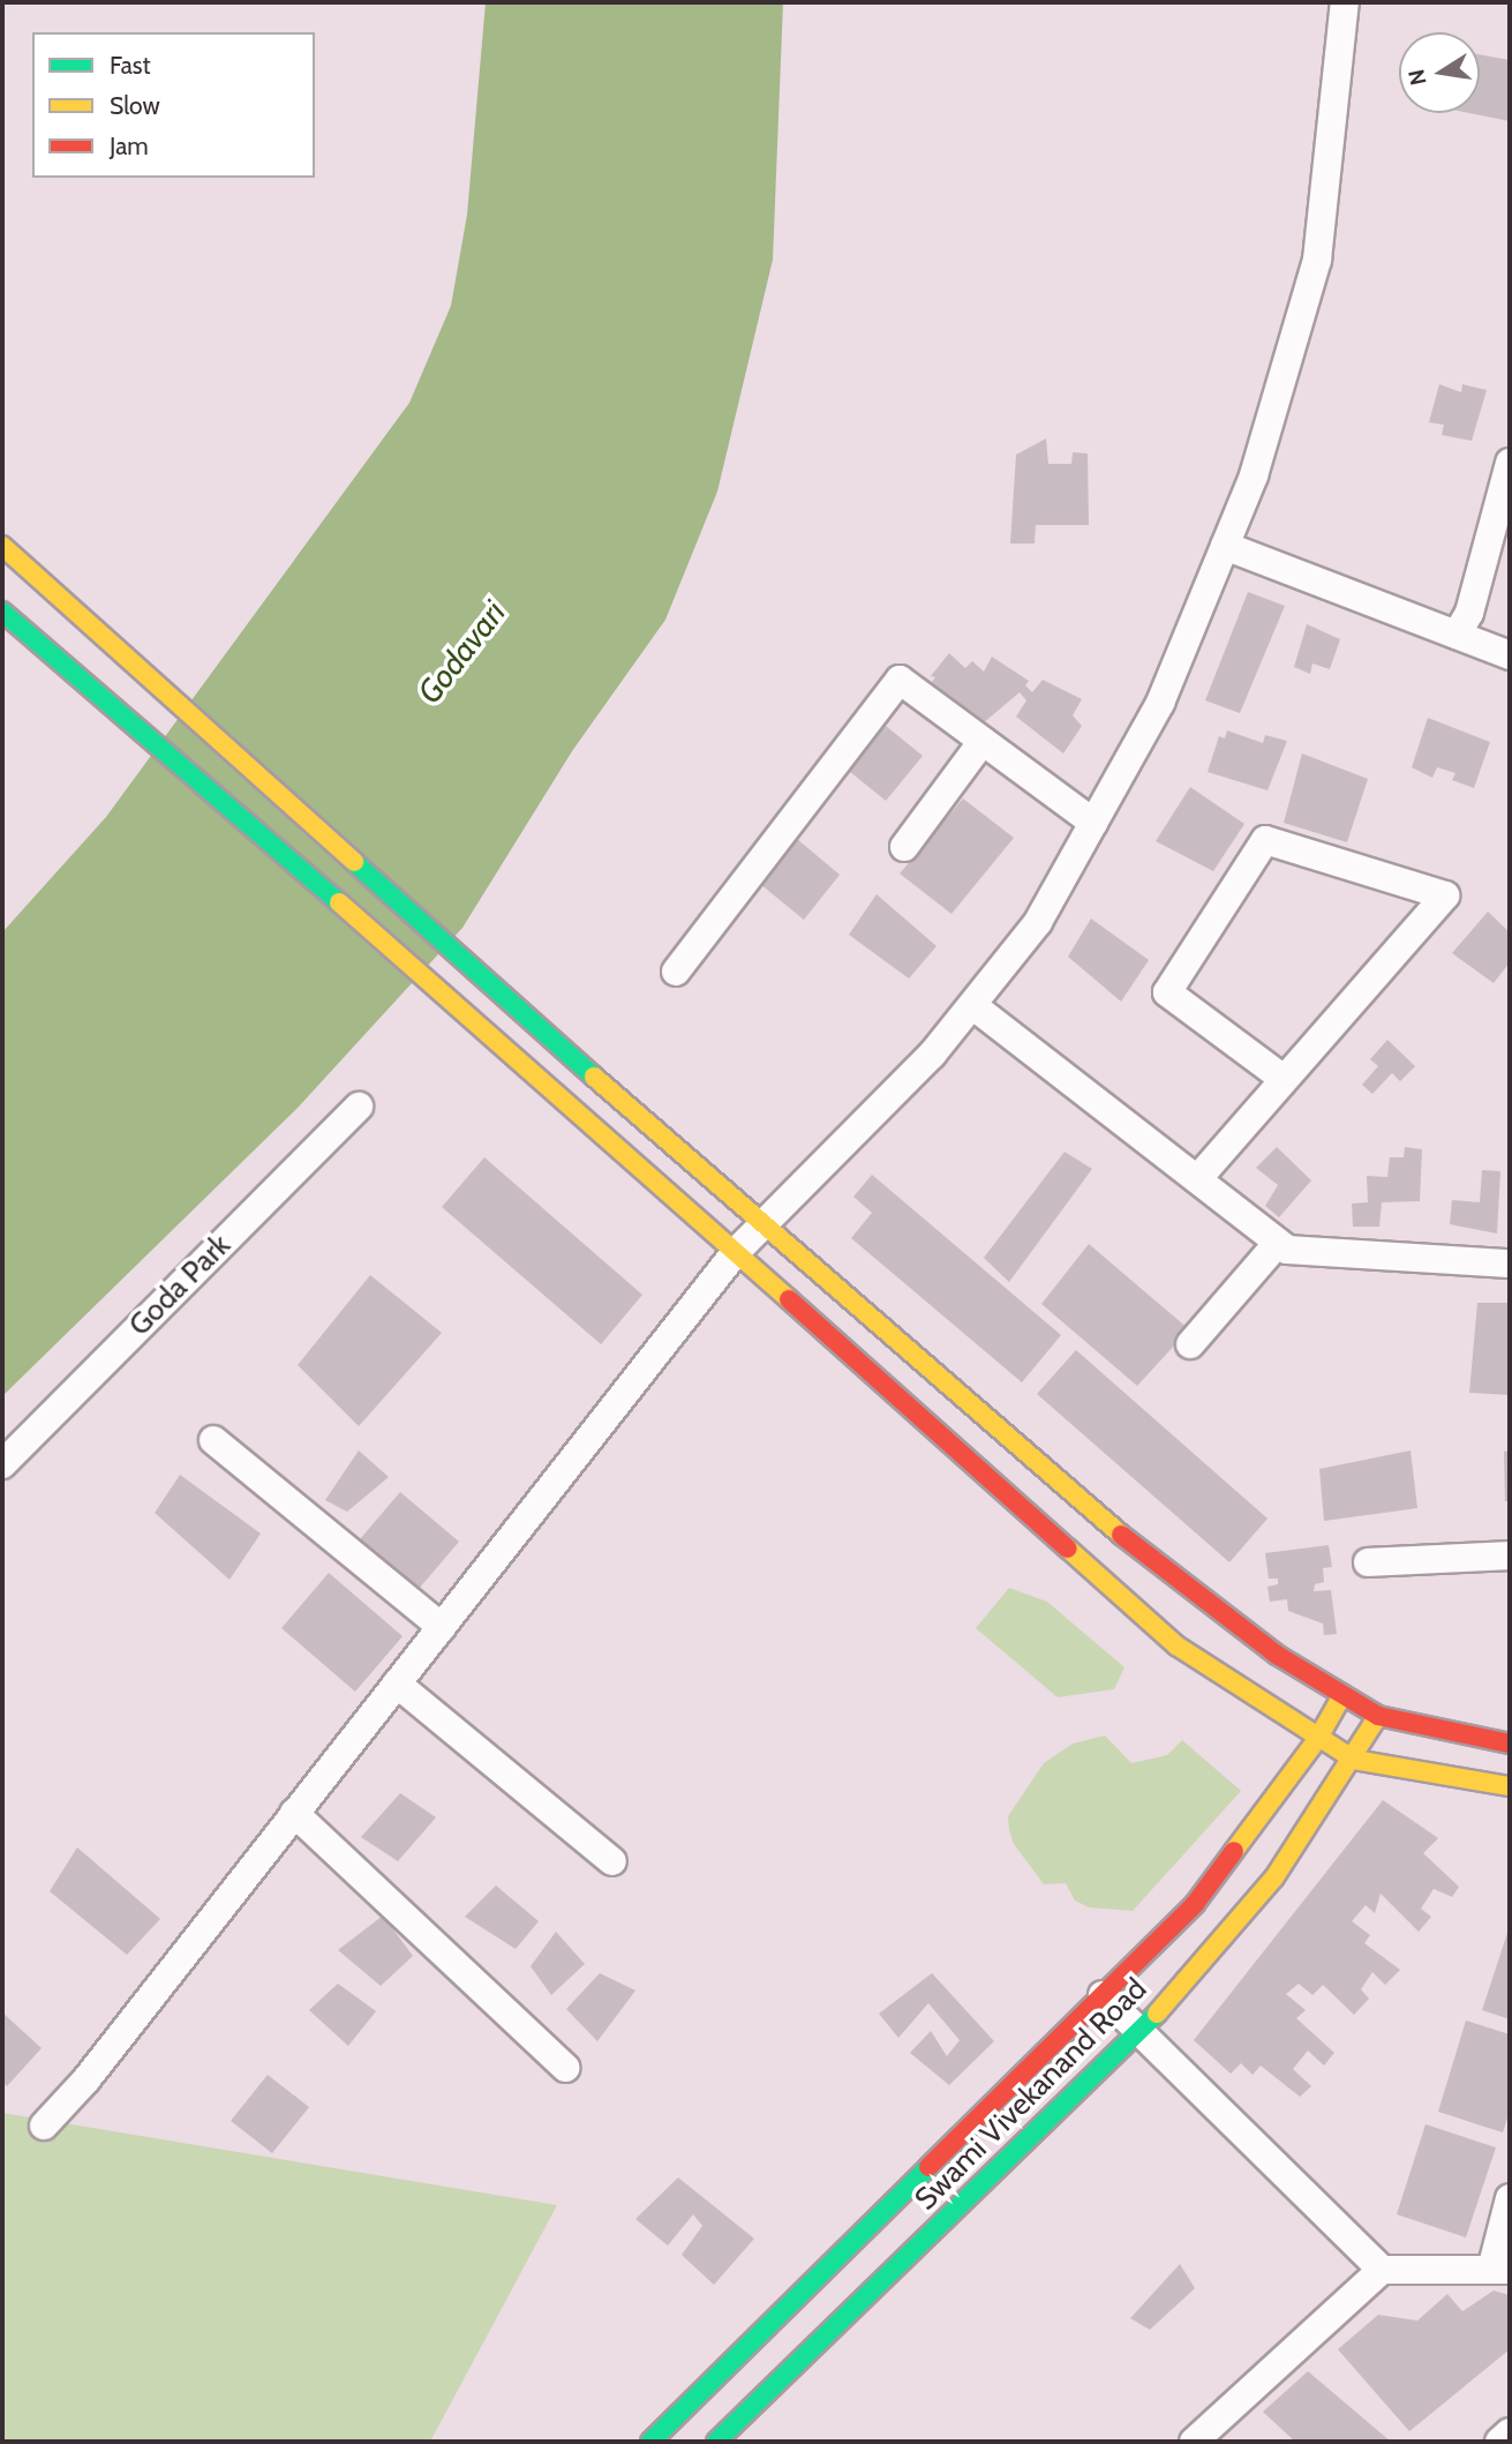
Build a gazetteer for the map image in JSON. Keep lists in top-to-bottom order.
{
  "streets": {
    "main road": ["Swami Vivekanand Road"],
    "street": ["Goda Park"]
  },
  "water": ["Godavari"],
  "legend": ["Fast", "Slow", "Jam"],
  "north": "left"
}
